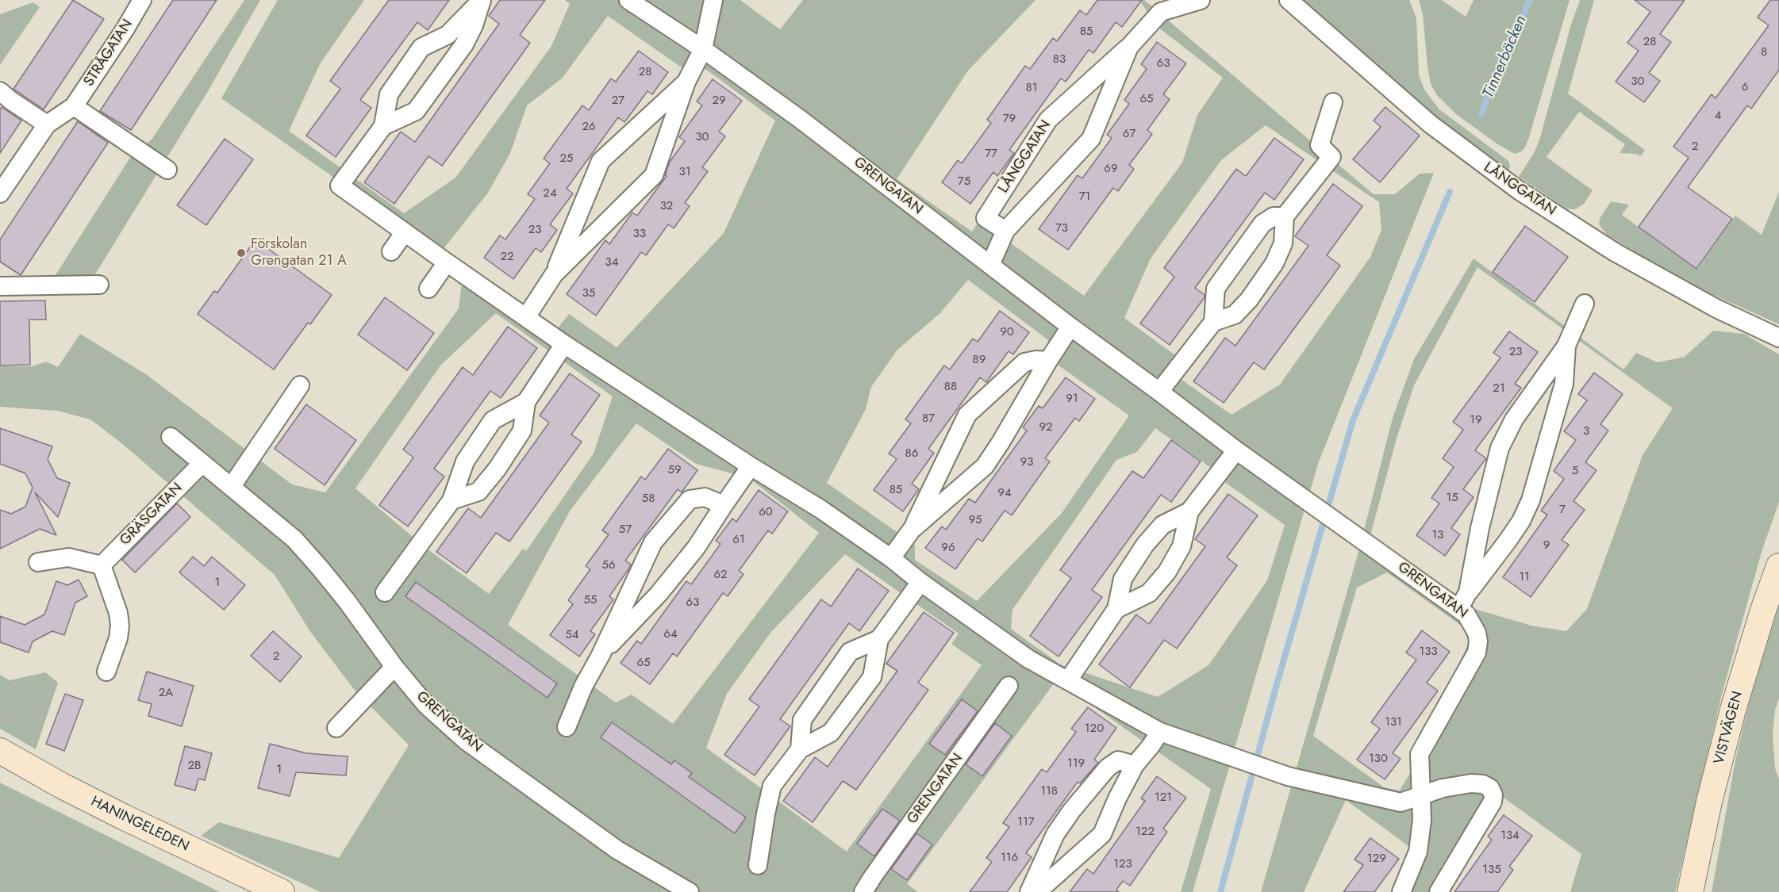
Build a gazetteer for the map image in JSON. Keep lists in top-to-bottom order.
{
  "streets": {
    "main road": ["VISTVÄGEN", "HANINGELEDEN"],
    "street": [
      "STRÅGATAN",
      "LÅNGGATAN",
      "GRENGATAN",
      "GRÄSGATAN"
    ]
  },
  "crossings": [
    ["LÅNGGATAN", "GRENGATAN"],
    ["GRENGATAN", "GRÄSGATAN"]
  ],
  "water": ["Tinnerbäcken"],
  "places": ["Förskolan Grengatan 21 A"],
  "house_numbers": [
    "85",
    "28",
    "8",
    "83",
    "63",
    "28",
    "30",
    "6",
    "81",
    "65",
    "27",
    "29",
    "4",
    "79",
    "26",
    "67",
    "30",
    "2",
    "77",
    "25",
    "69",
    "31",
    "75",
    "24",
    "71",
    "32",
    "73",
    "23",
    "33",
    "22",
    "34",
    "35",
    "90",
    "23",
    "89",
    "88",
    "21",
    "91",
    "87",
    "19",
    "92",
    "3",
    "86",
    "93",
    "59",
    "5",
    "85",
    "94",
    "15",
    "58",
    "7",
    "60",
    "95",
    "57",
    "13",
    "61",
    "9",
    "96",
    "56",
    "62",
    "11",
    "1",
    "55",
    "63",
    "64",
    "54",
    "133",
    "2",
    "65",
    "2A",
    "131",
    "120",
    "130",
    "119",
    "2B",
    "1",
    "118",
    "121",
    "117",
    "122",
    "134",
    "116",
    "129",
    "123",
    "135"
  ]
}
